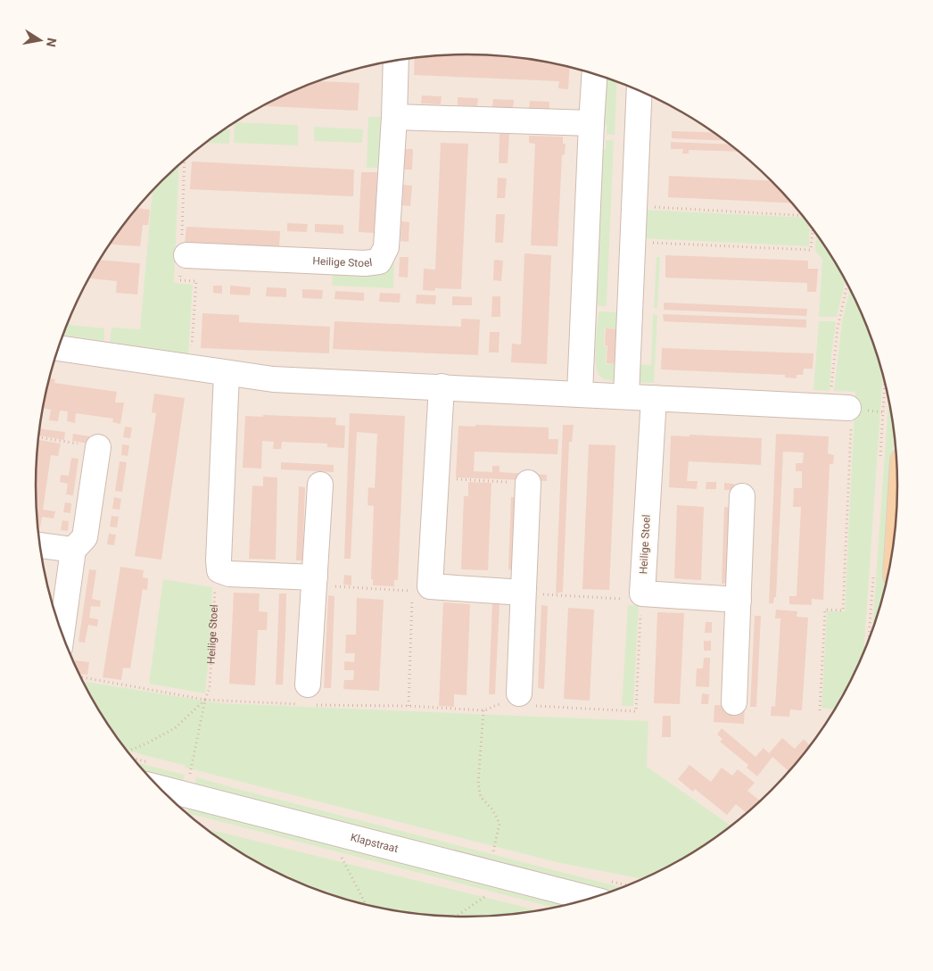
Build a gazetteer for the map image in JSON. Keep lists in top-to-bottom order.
{
  "streets": {
    "street": ["Heilige Stoel", "Klapstraat"]
  },
  "crossings": [
    ["Heilige Stoel", "Klapstraat"]
  ],
  "north": "right"
}
